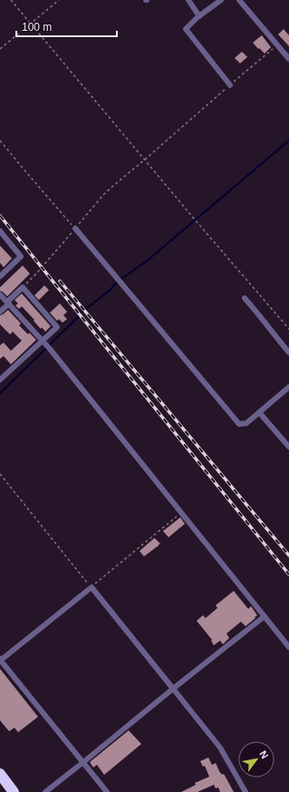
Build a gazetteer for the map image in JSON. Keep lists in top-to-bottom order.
{
  "scale_bar": "100 m",
  "north": "top right"
}
